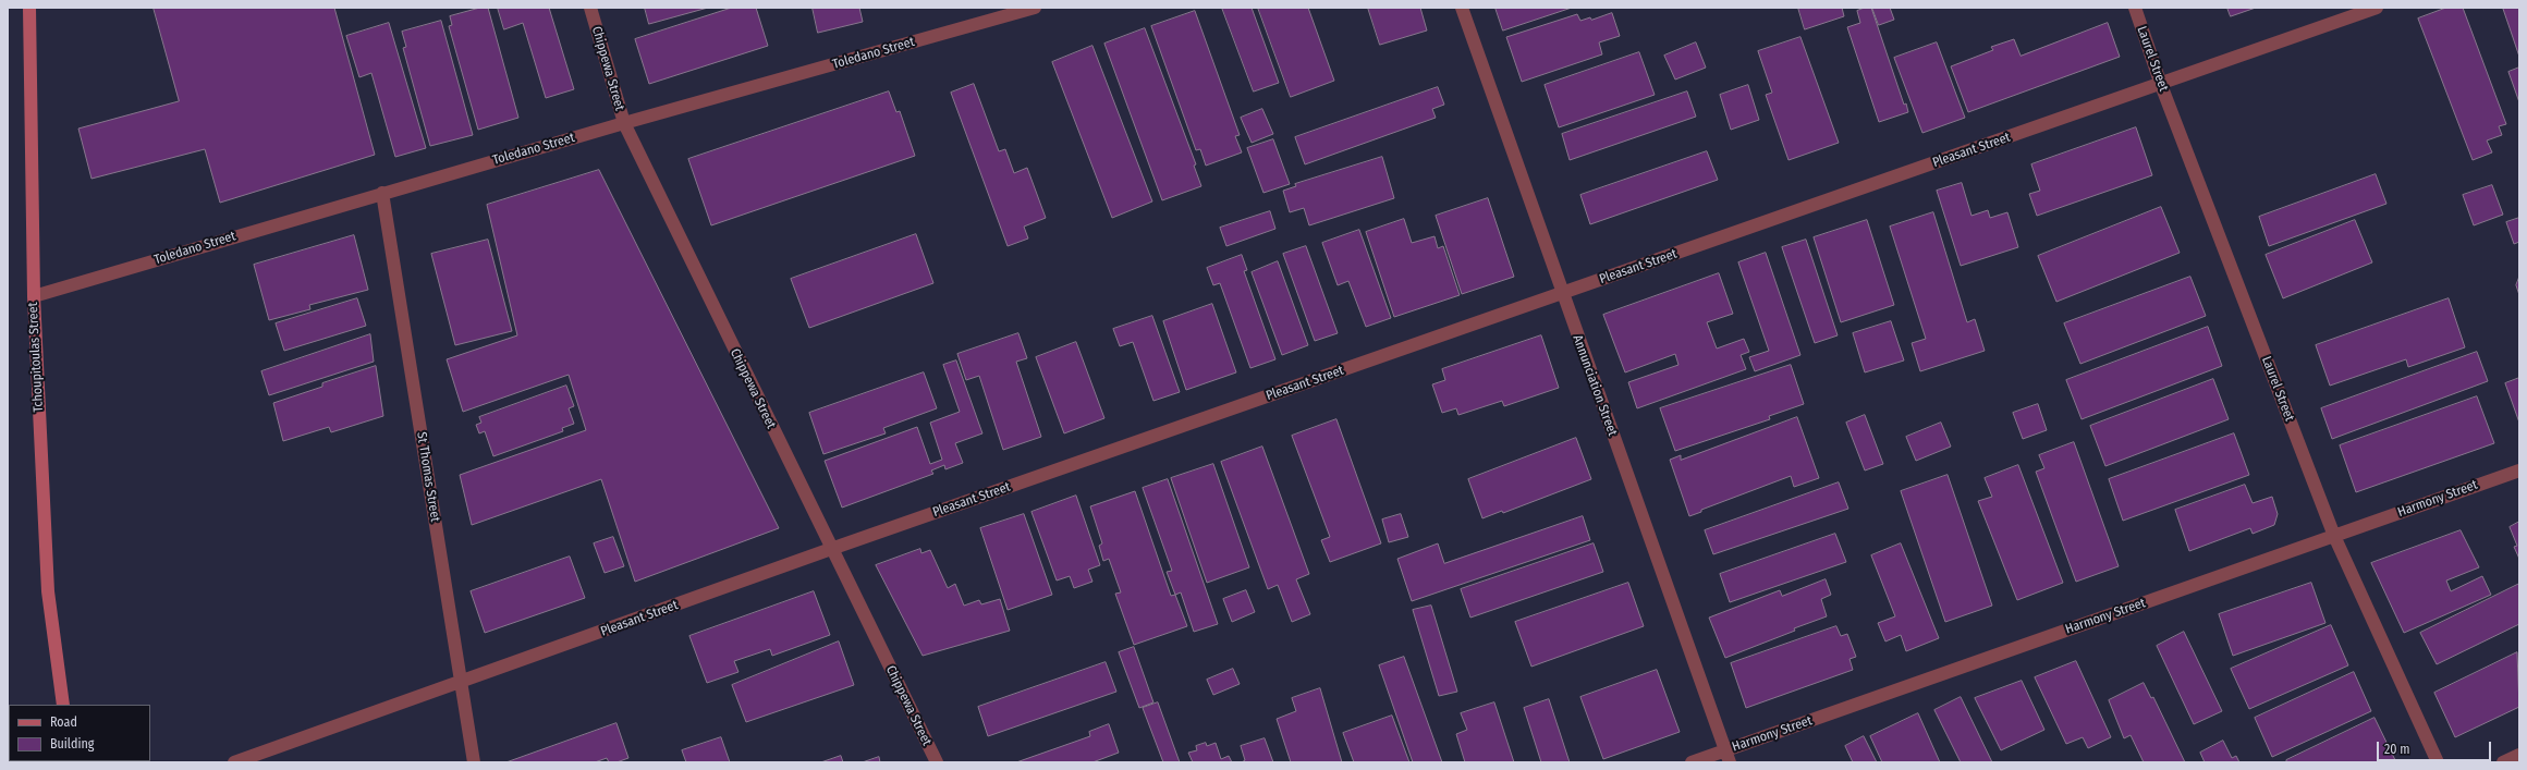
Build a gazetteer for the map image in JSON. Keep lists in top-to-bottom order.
{
  "streets": {
    "street": [
      "Toledano Street",
      "Laurel Street",
      "Chippewa Street",
      "Pleasant Street",
      "Tchoupitoulas Street",
      "Annunciation Street",
      "St Thomas Street",
      "Harmony Street"
    ]
  },
  "crossings": [
    ["Toledano Street", "Chippewa Street"],
    ["Toledano Street", "Tchoupitoulas Street"],
    ["Toledano Street", "St Thomas Street"],
    ["Laurel Street", "Pleasant Street"],
    ["Laurel Street", "Harmony Street"],
    ["Chippewa Street", "Pleasant Street"],
    ["Pleasant Street", "Annunciation Street"],
    ["Pleasant Street", "St Thomas Street"],
    ["Annunciation Street", "Harmony Street"]
  ],
  "legend": ["Road", "Building"],
  "scale_bar": "20 m"
}
